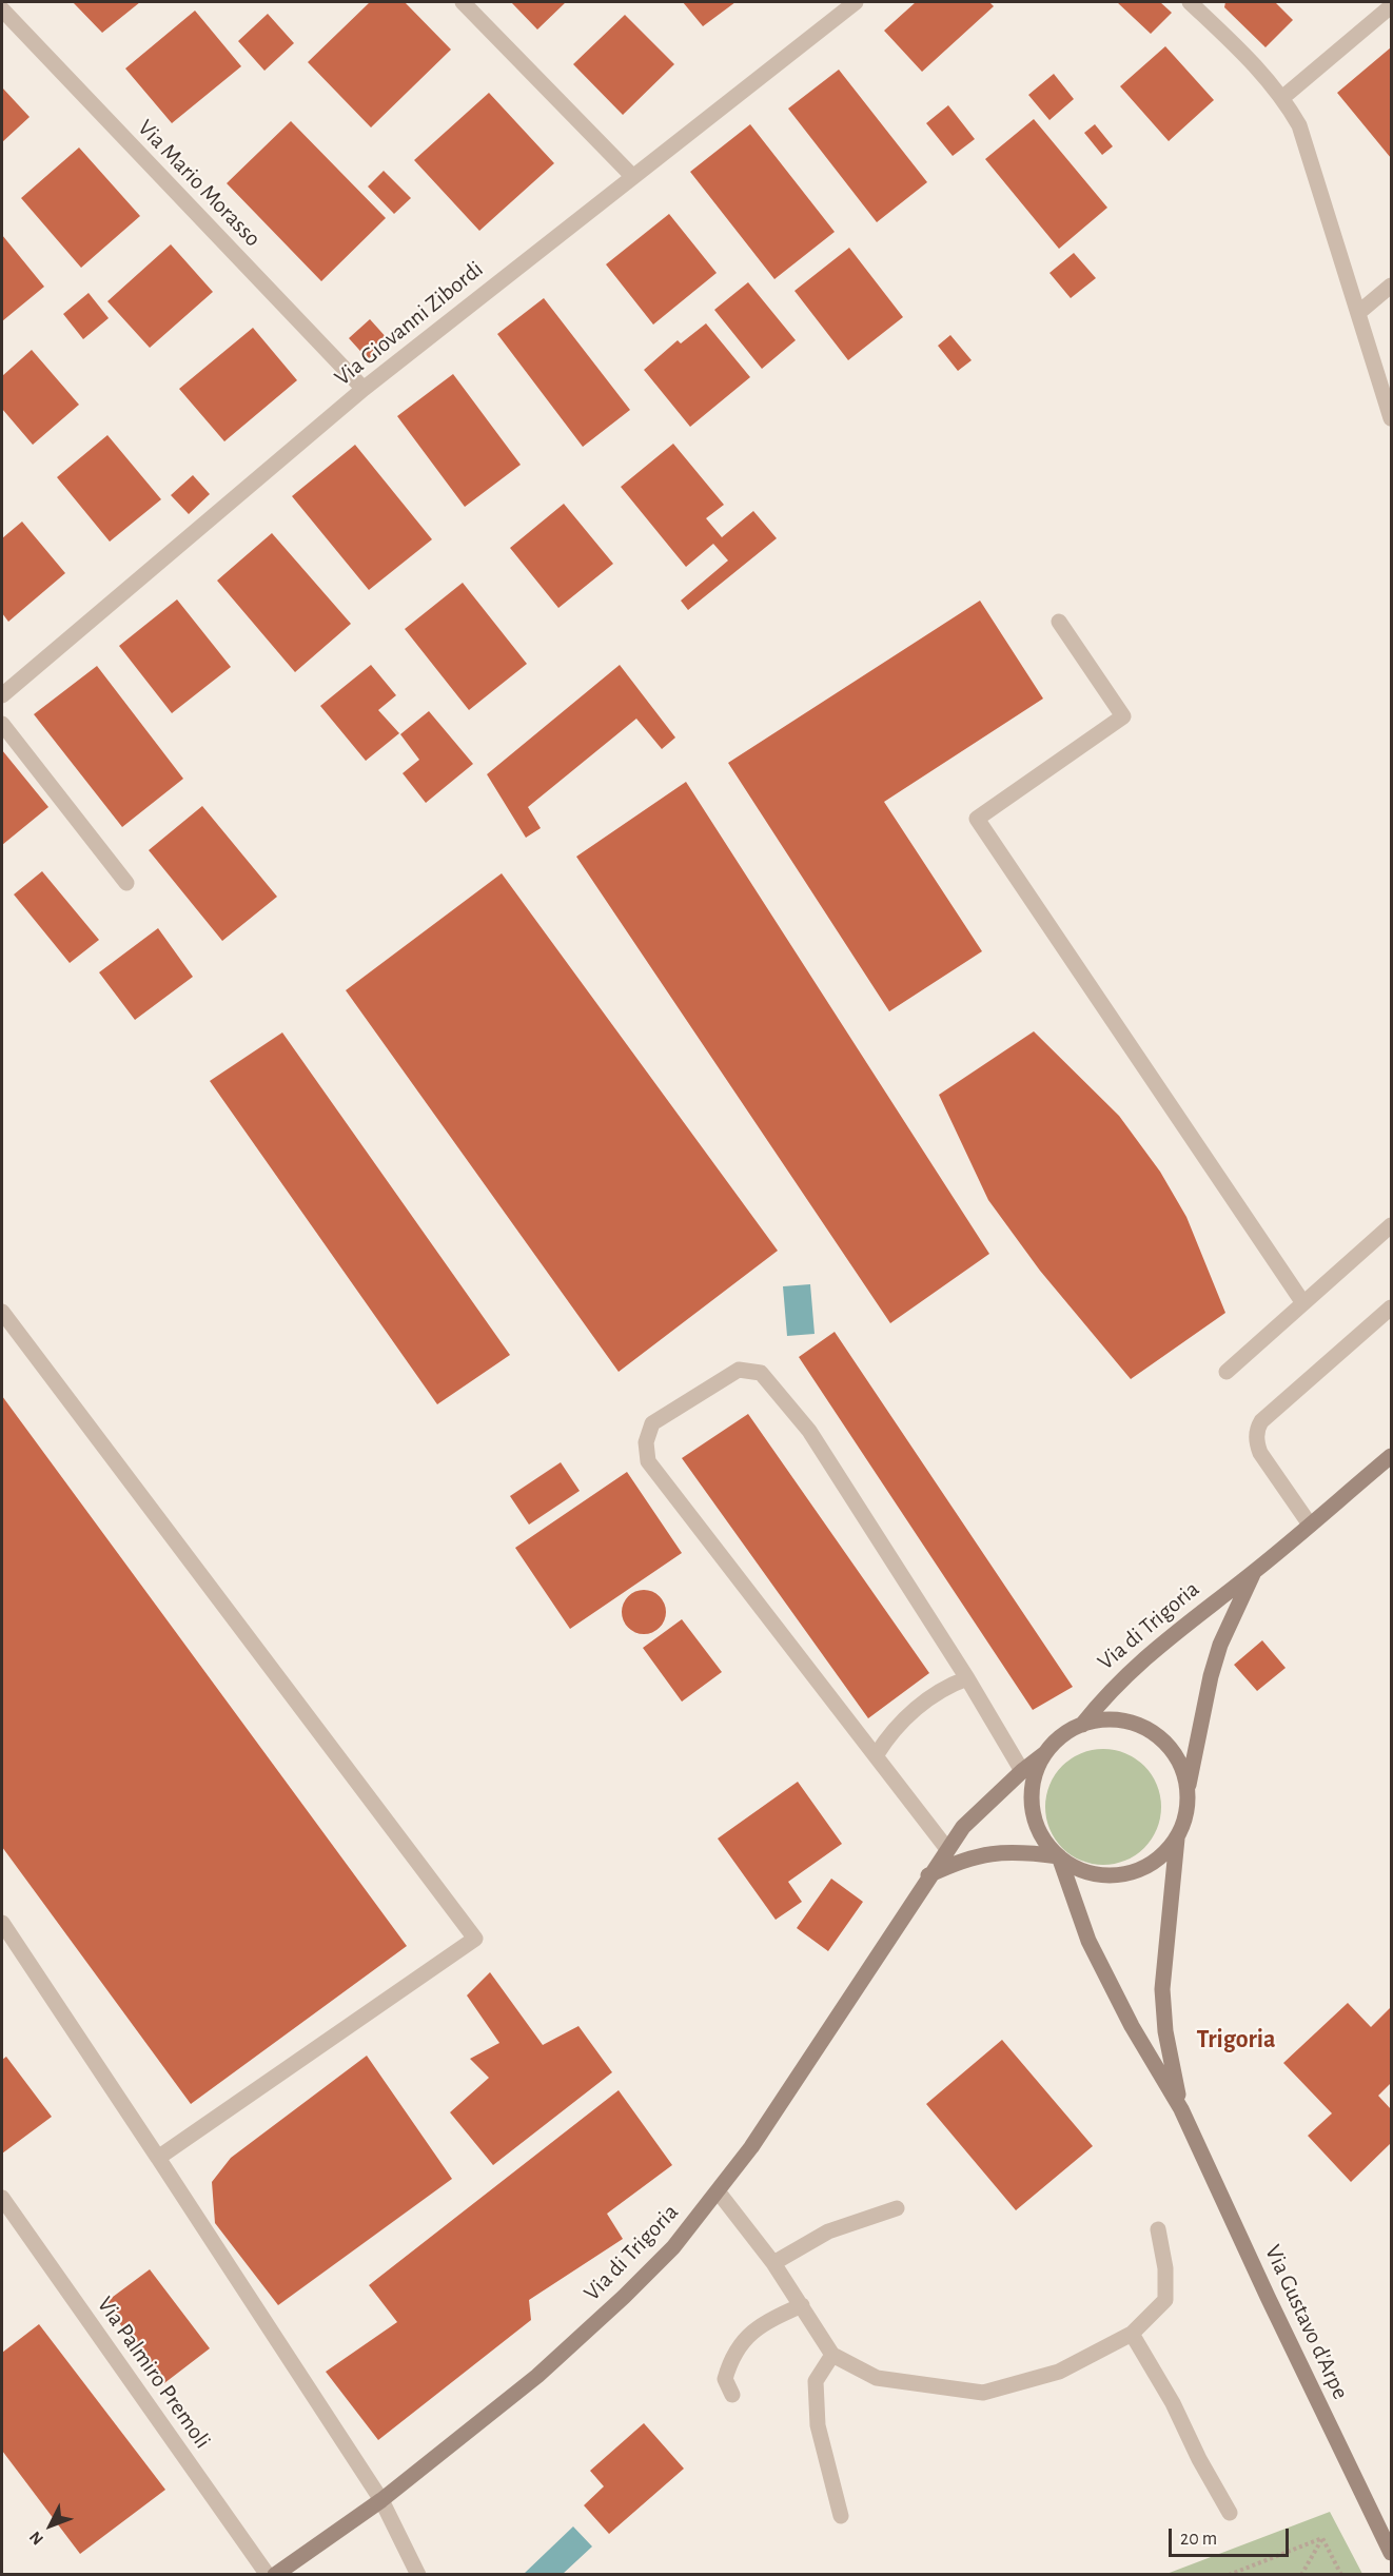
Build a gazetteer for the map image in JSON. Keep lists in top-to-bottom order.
{
  "streets": {
    "street": [
      "Via Mario Morasso",
      "Via Giovanni Zibordi",
      "Via di Trigoria",
      "Via Gustavo d'Arpe",
      "Via Palmiro Premoli"
    ]
  },
  "crossings": [
    ["Via Mario Morasso", "Via Giovanni Zibordi"],
    ["Via di Trigoria", "Via Gustavo d'Arpe"]
  ],
  "districts": ["Trigoria"],
  "scale_bar": "20 m",
  "north": "bottom left"
}
